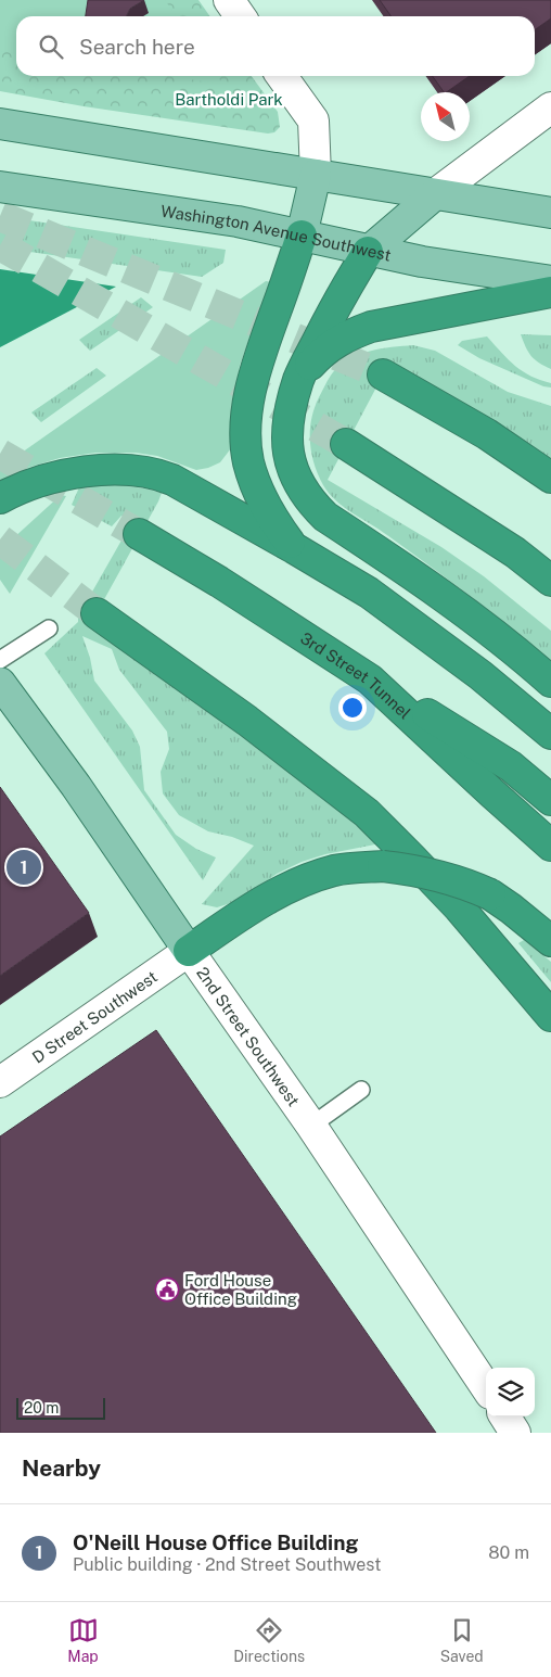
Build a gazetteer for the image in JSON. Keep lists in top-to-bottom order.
{
  "streets": {
    "highway": ["3rd Street Tunnel"],
    "main road": ["Washington Avenue Southwest", "2nd Street Southwest"],
    "street": ["D Street Southwest"]
  },
  "crossings": [
    ["D Street Southwest", "2nd Street Southwest"]
  ],
  "parks": ["Bartholdi Park"],
  "places": {
    "public building": ["Ford House Office Building"]
  },
  "scale_bar": "20 m",
  "north": "top left",
  "page": {
    "search": "Search here",
    "pins": "1",
    "scale": "20 m",
    "heading": "Nearby",
    "list": [
      {
        "mark": "1",
        "name": "O'Neill House Office Building",
        "note": "Public building · 2nd Street Southwest",
        "value": "80 m"
      }
    ],
    "nav": ["Map", "Directions", "Saved"]
  }
}
